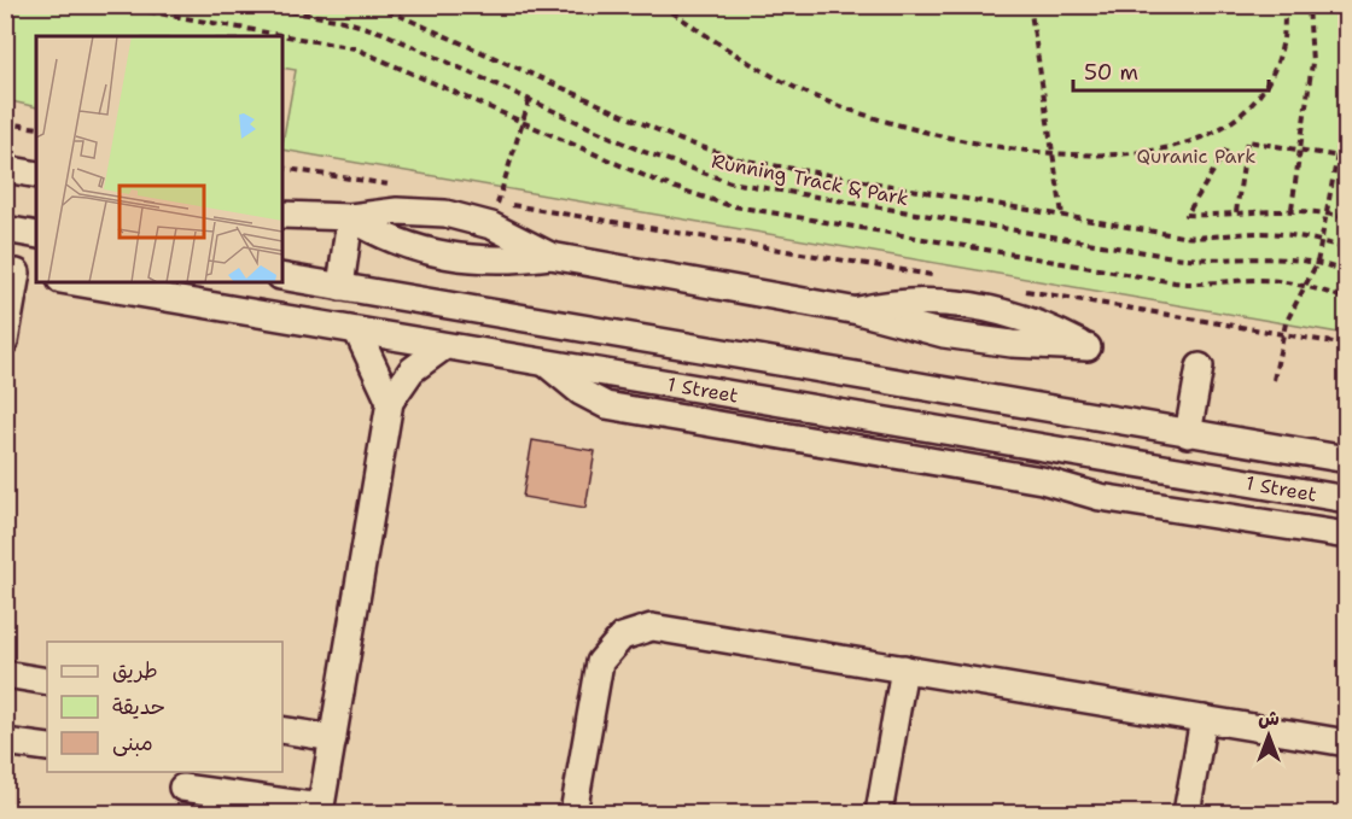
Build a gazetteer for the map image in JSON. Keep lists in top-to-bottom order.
{
  "streets": {
    "street": ["1 Street"],
    "path": ["Running Track & Park"]
  },
  "parks": ["Quranic Park"],
  "legend": ["طريق", "حديقة", "مبنى"],
  "scale_bar": "50 m",
  "north": "top"
}
